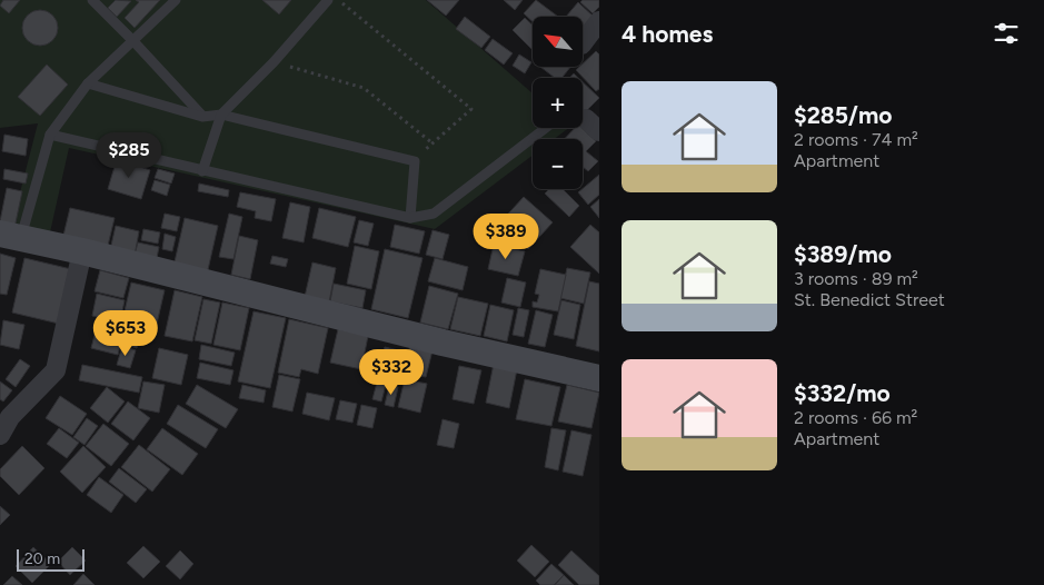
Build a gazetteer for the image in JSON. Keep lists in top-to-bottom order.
{
  "scale_bar": "20 m",
  "north": "top left",
  "page": {
    "heading": "4 homes",
    "map_buttons": ["+", "−"],
    "list": [
      {
        "name": "$285/mo",
        "note": "2 rooms · 74 m² · Apartment"
      },
      {
        "name": "$389/mo",
        "note": "3 rooms · 89 m² · St. Benedict Street"
      },
      {
        "name": "$332/mo",
        "note": "2 rooms · 66 m² · Apartment"
      }
    ],
    "price": [
      "$285",
      "$389",
      "$653",
      "$332"
    ],
    "scale": "20 m"
  }
}
